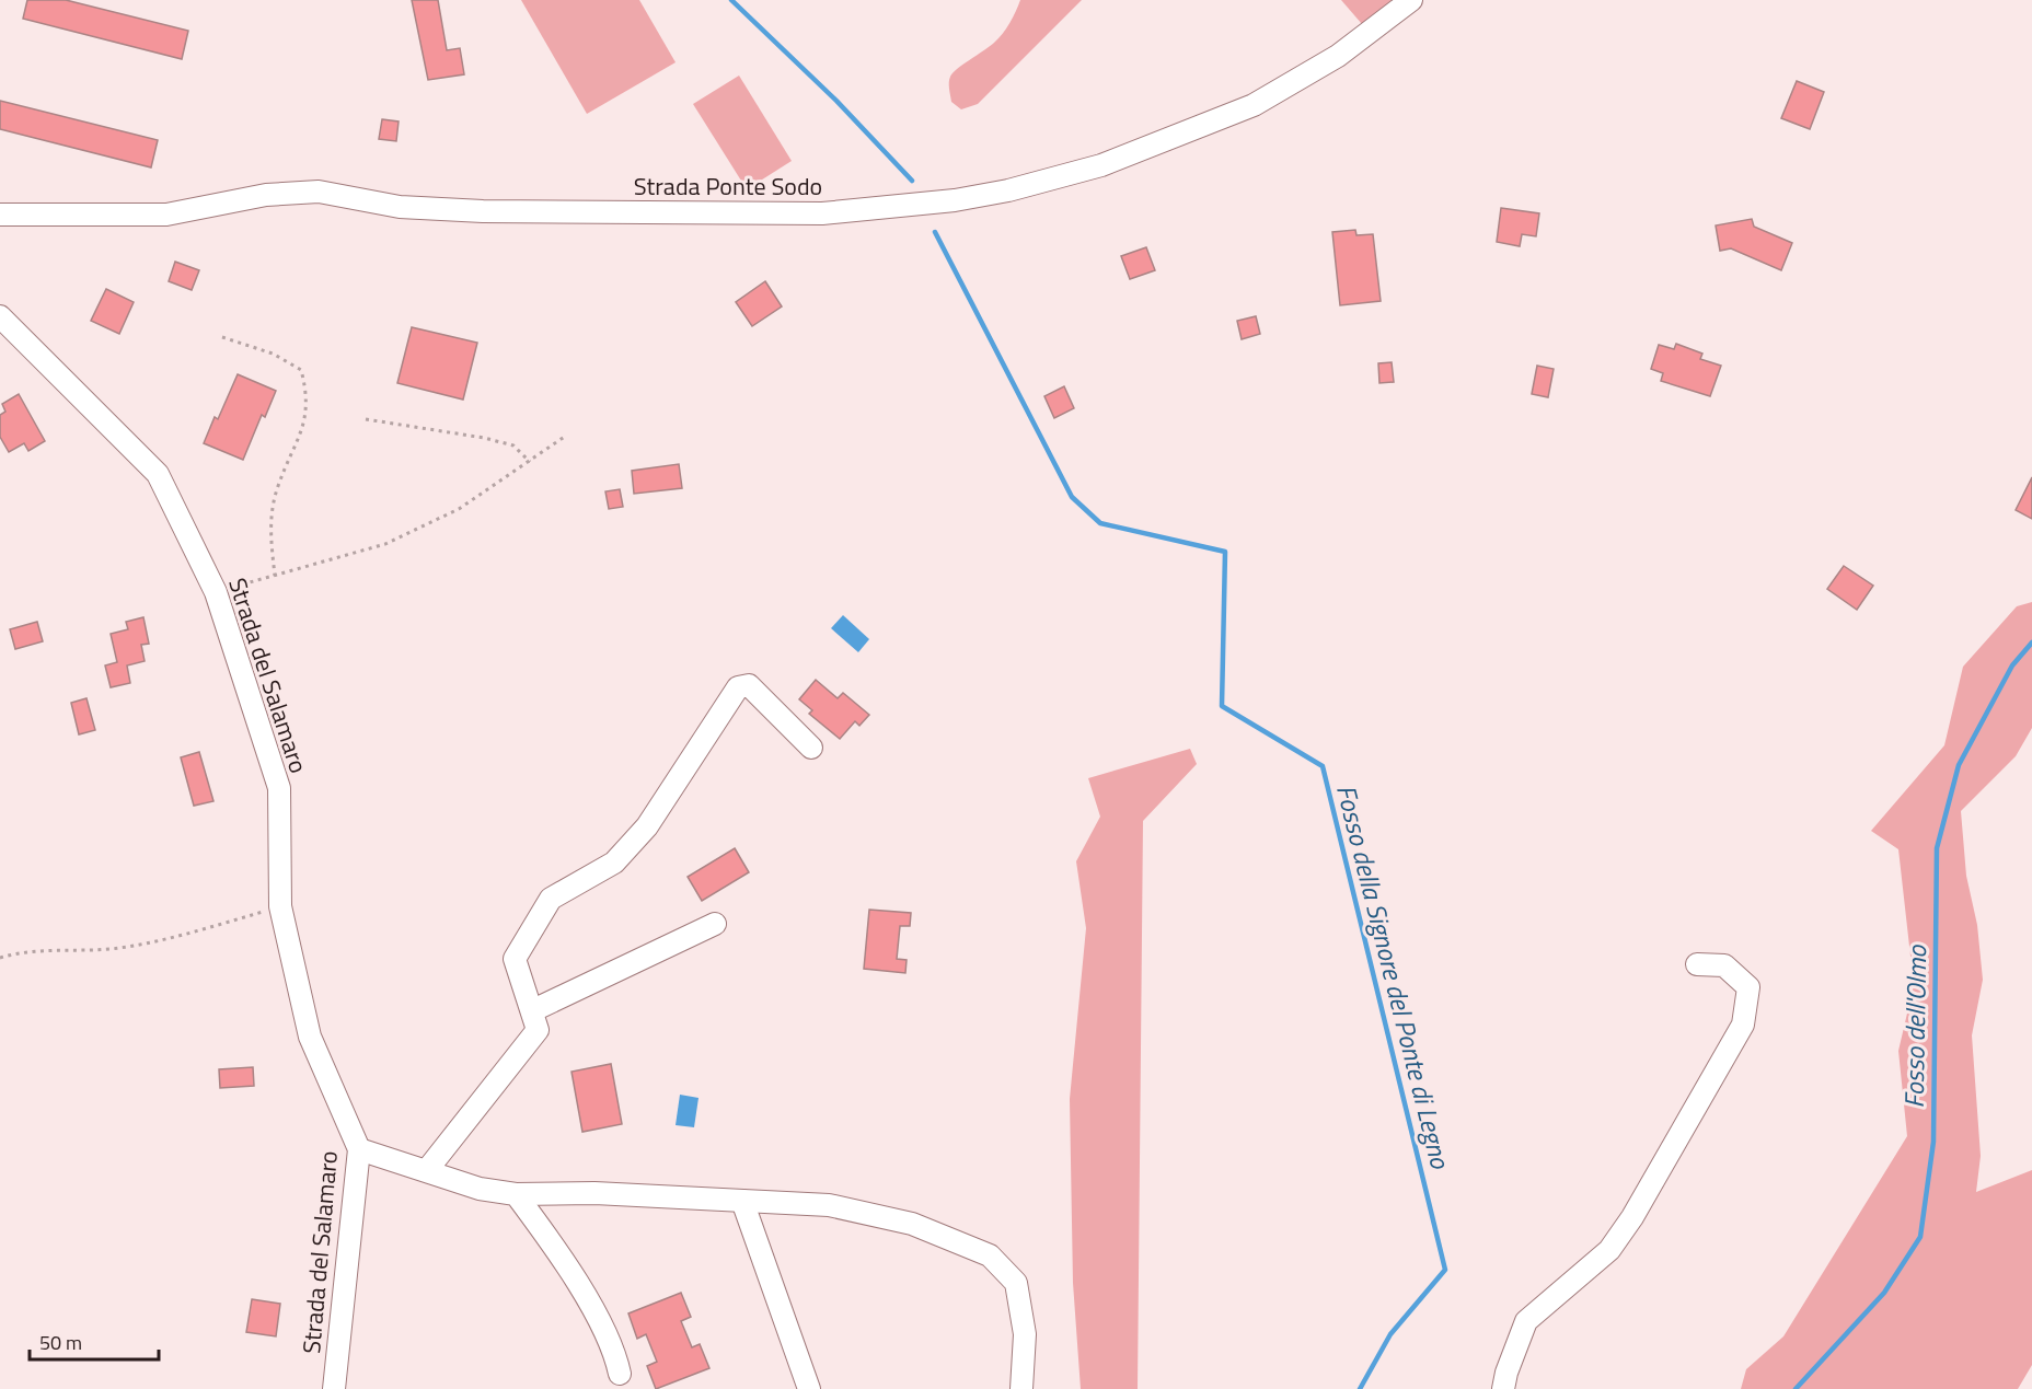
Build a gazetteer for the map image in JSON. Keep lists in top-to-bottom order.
{
  "streets": {
    "street": ["Strada Ponte Sodo", "Strada del Salamaro"]
  },
  "water": ["Fosso della Signore del Ponte di Legno", "Fosso dell'Olmo"],
  "scale_bar": "50 m"
}
